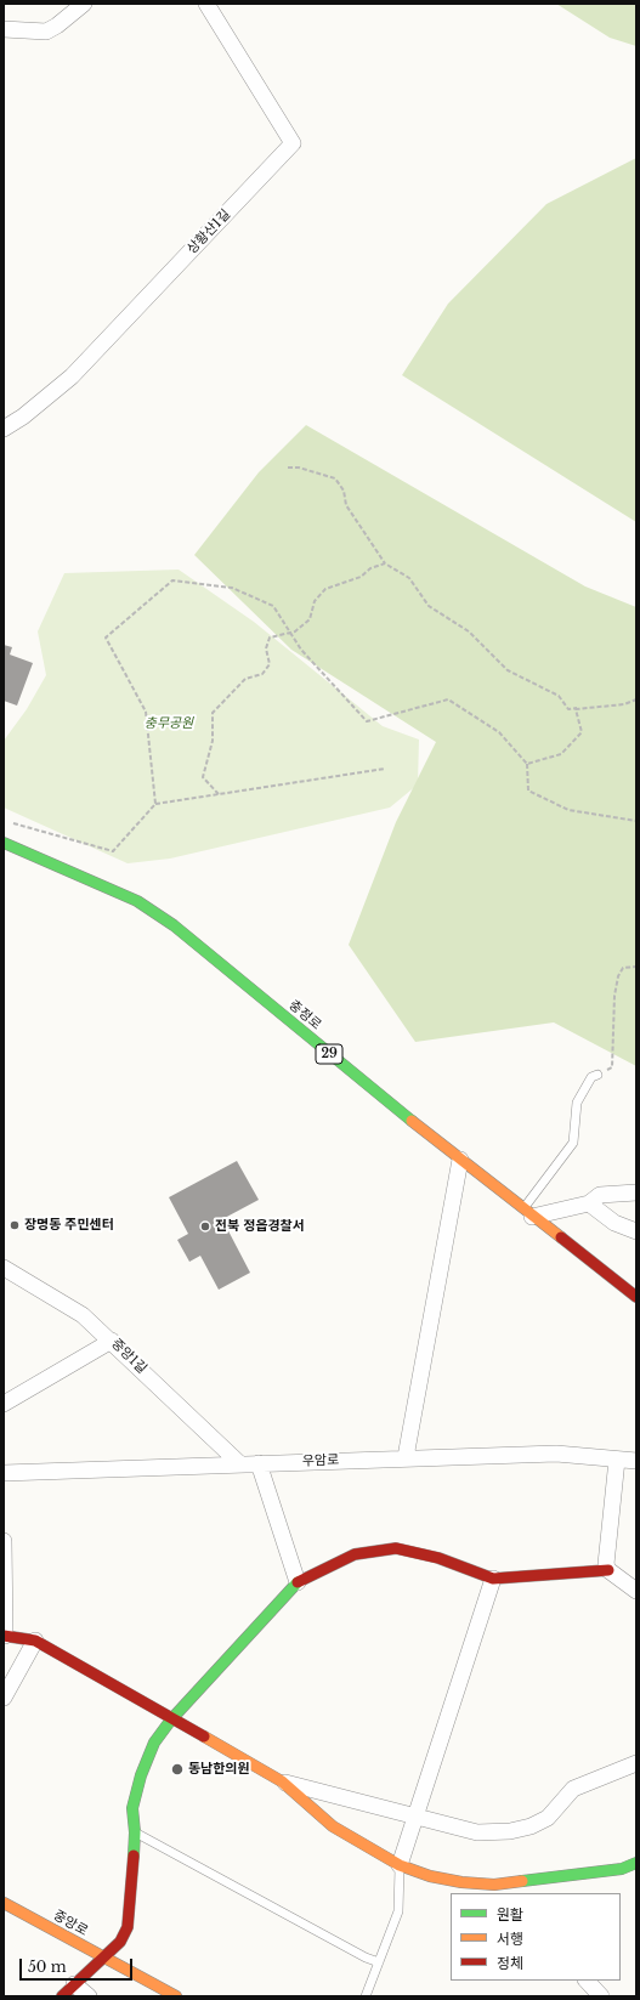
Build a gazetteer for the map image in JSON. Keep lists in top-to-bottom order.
{
  "streets": {
    "street": [
      "상황산1길",
      "충정로",
      "29",
      "중앙1길",
      "우암로",
      "중앙로"
    ]
  },
  "crossings": [
    ["중앙1길", "우암로"]
  ],
  "parks": ["충무공원"],
  "places": ["장명동 주민센터", "전북 정읍경찰서", "동남한의원"],
  "legend": ["원활", "서행", "정체"],
  "scale_bar": "50 m"
}
